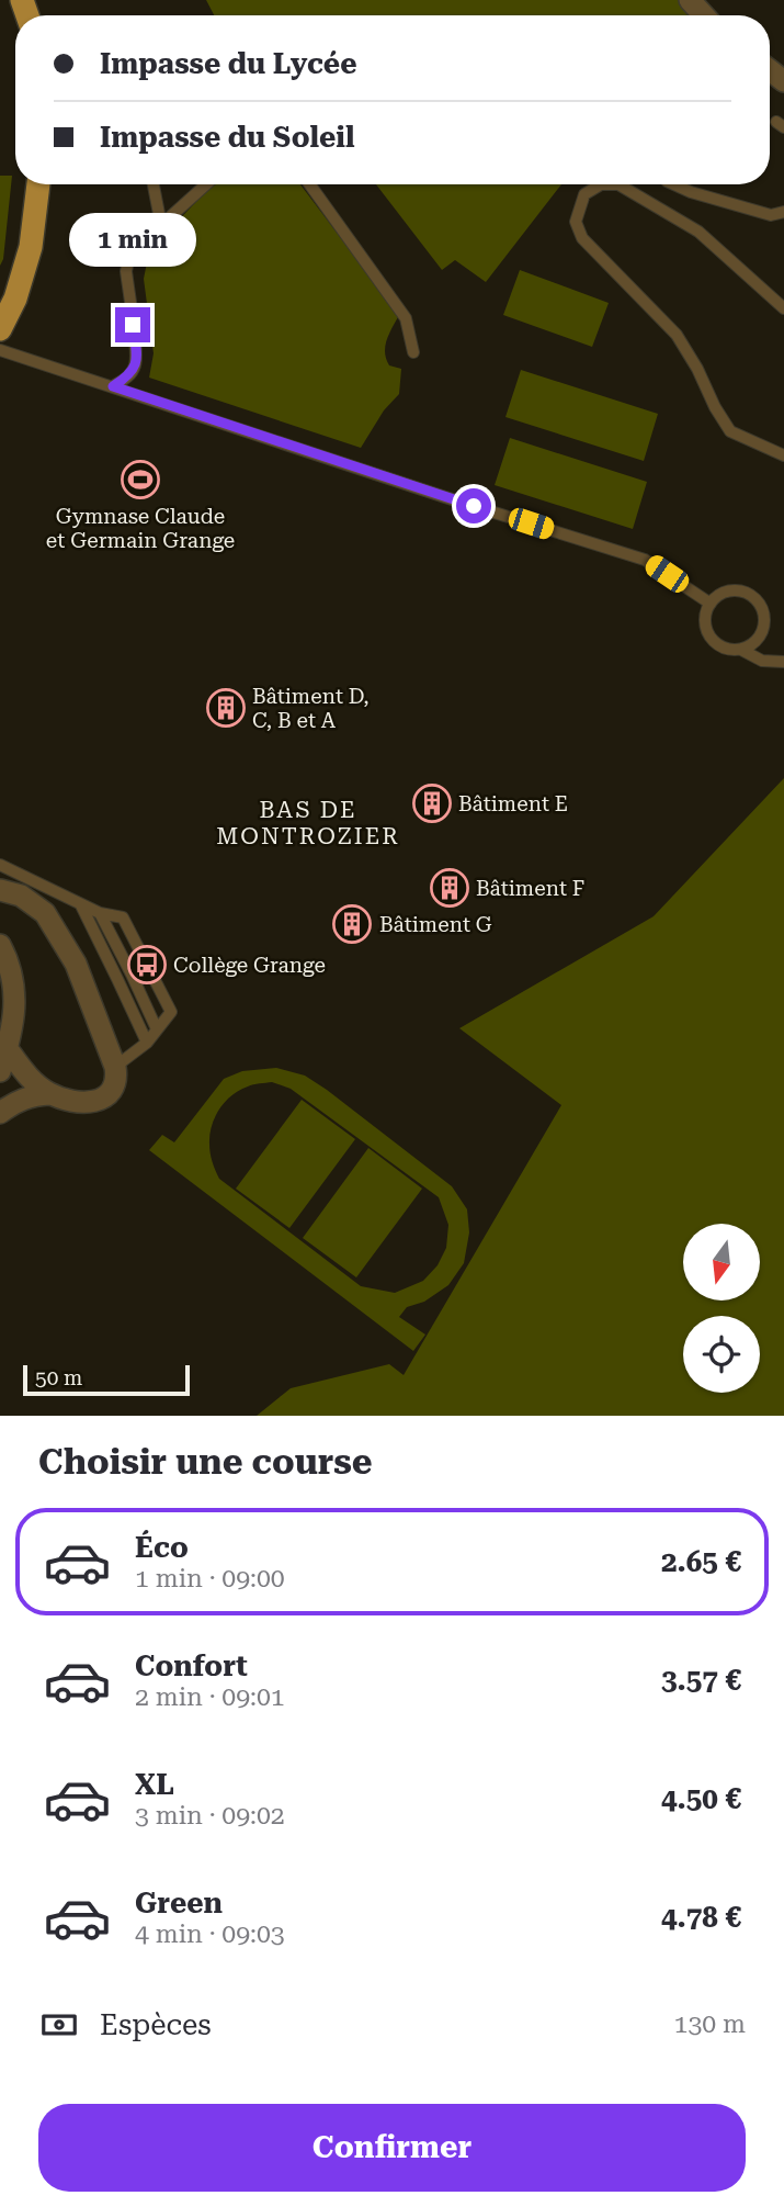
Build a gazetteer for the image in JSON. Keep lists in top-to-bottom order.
{
  "districts": ["BAS DE MONTROZIER"],
  "places": {
    "sports": ["Gymnase Claude et Germain Grange"],
    "building": [
      "Bâtiment D, C, B et A",
      "Bâtiment E",
      "Bâtiment F",
      "Bâtiment G"
    ],
    "bus stop": ["Collège Grange"]
  },
  "scale_bar": "50 m",
  "north": "bottom",
  "page": {
    "banner": ["Impasse du Lycée", "Impasse du Soleil"],
    "bubble": "1 min",
    "scale": "50 m",
    "heading": "Choisir une course",
    "list": [
      {
        "name": "Éco",
        "note": "1 min · 09:00",
        "value": "2.65 €"
      },
      {
        "name": "Confort",
        "note": "2 min · 09:01",
        "value": "3.57 €"
      },
      {
        "name": "XL",
        "note": "3 min · 09:02",
        "value": "4.50 €"
      },
      {
        "name": "Green",
        "note": "4 min · 09:03",
        "value": "4.78 €"
      }
    ],
    "pay": ["Espèces", "130 m"],
    "buttons": "Confirmer"
  }
}
